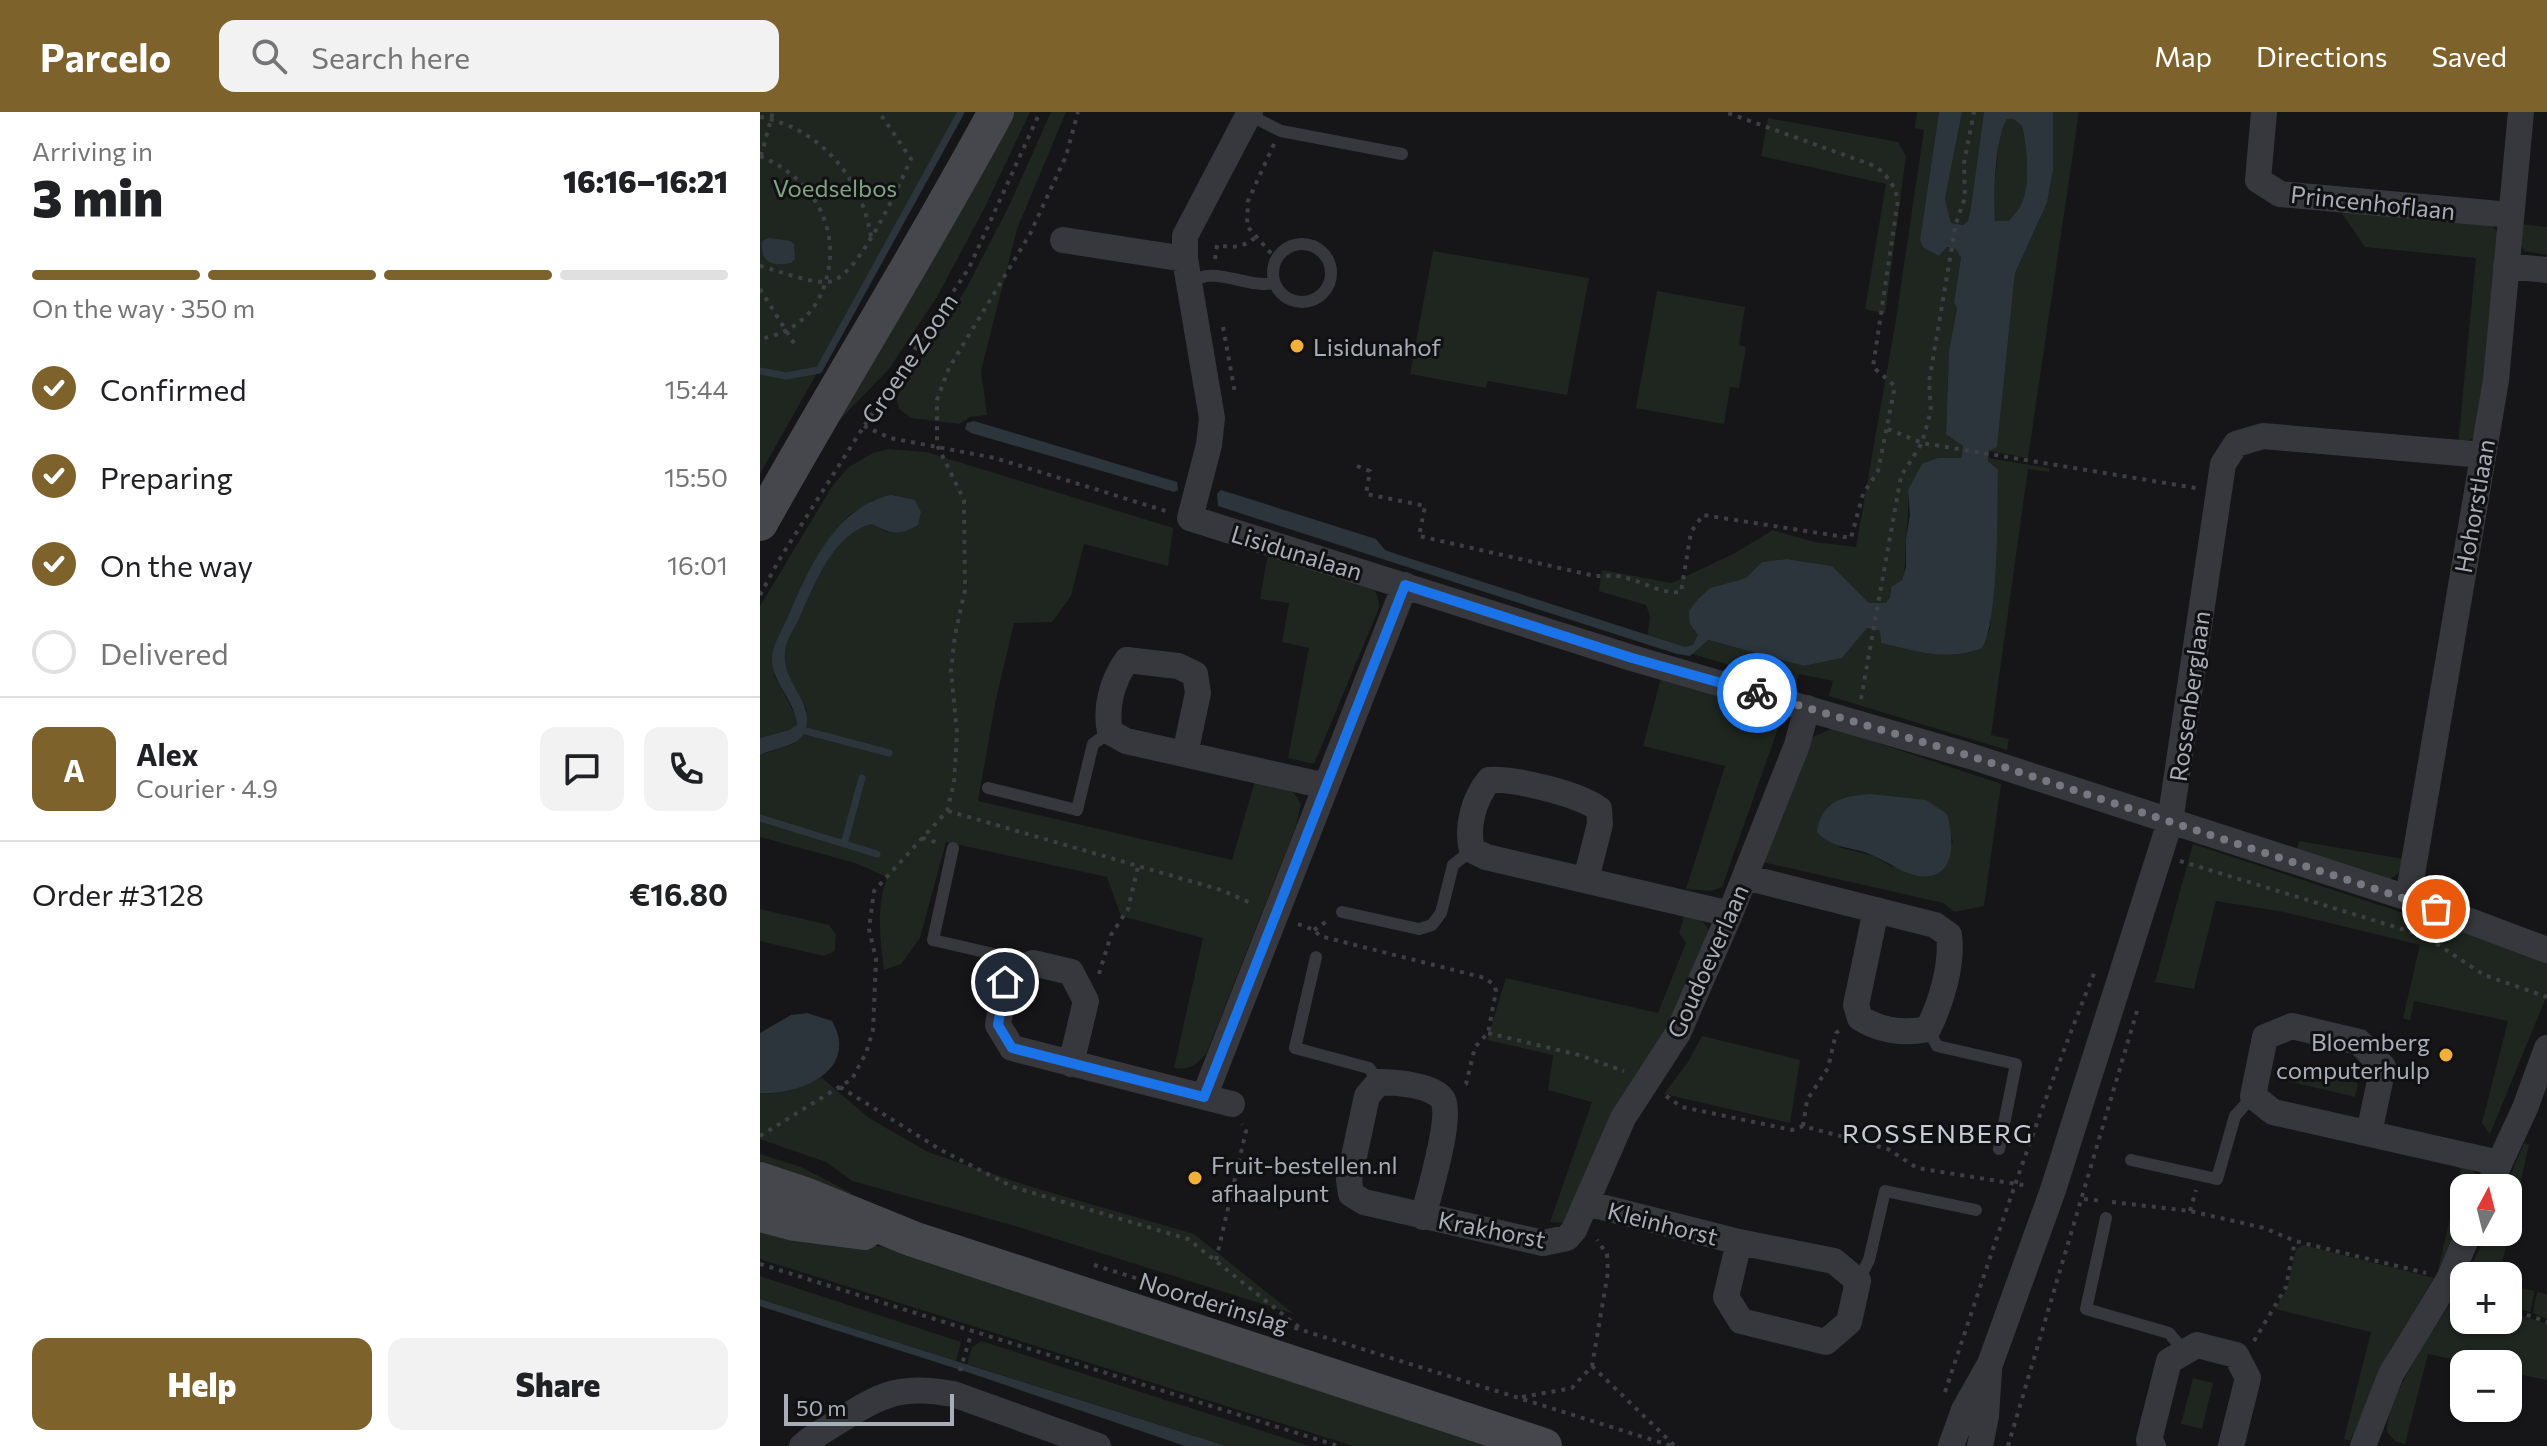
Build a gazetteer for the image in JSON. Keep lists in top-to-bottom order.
{
  "streets": {
    "main road": ["Groene Zoom", "Noorderinslag"],
    "street": [
      "Princenhoflaan",
      "Hohorstlaan",
      "Lisidunalaan",
      "Rossenberglaan",
      "Goudoeverlaan",
      "Kleinhorst",
      "Krakhorst"
    ]
  },
  "crossings": [
    ["Princenhoflaan", "Hohorstlaan"],
    ["Hohorstlaan", "Lisidunalaan"],
    ["Hohorstlaan", "Rossenberglaan"],
    ["Lisidunalaan", "Rossenberglaan"],
    ["Lisidunalaan", "Goudoeverlaan"],
    ["Goudoeverlaan", "Kleinhorst"],
    ["Goudoeverlaan", "Krakhorst"],
    ["Kleinhorst", "Krakhorst"]
  ],
  "districts": ["ROSSENBERG"],
  "parks": ["Voedselbos"],
  "places": ["Lisidunahof", "Bloemberg computerhulp", "Fruit-bestellen.nl afhaalpunt"],
  "scale_bar": "50 m",
  "north": "top",
  "page": {
    "header": "Parcelo",
    "search": "Search here",
    "nav": ["Map", "Directions", "Saved"],
    "heading": ["3 min", "Arriving in", "16:16–16:21"],
    "panel": [
      "Alex",
      "Courier · 4.9",
      "Order #3128",
      "€16.80"
    ],
    "bar": "On the way · 350 m",
    "list": [
      ["Confirmed", "15:44"],
      ["Preparing", "15:50"],
      ["On the way", "16:01"],
      "Delivered"
    ],
    "round": "A",
    "map_buttons": ["+", "−"],
    "buttons": ["Help", "Share"],
    "scale": "50 m"
  }
}
